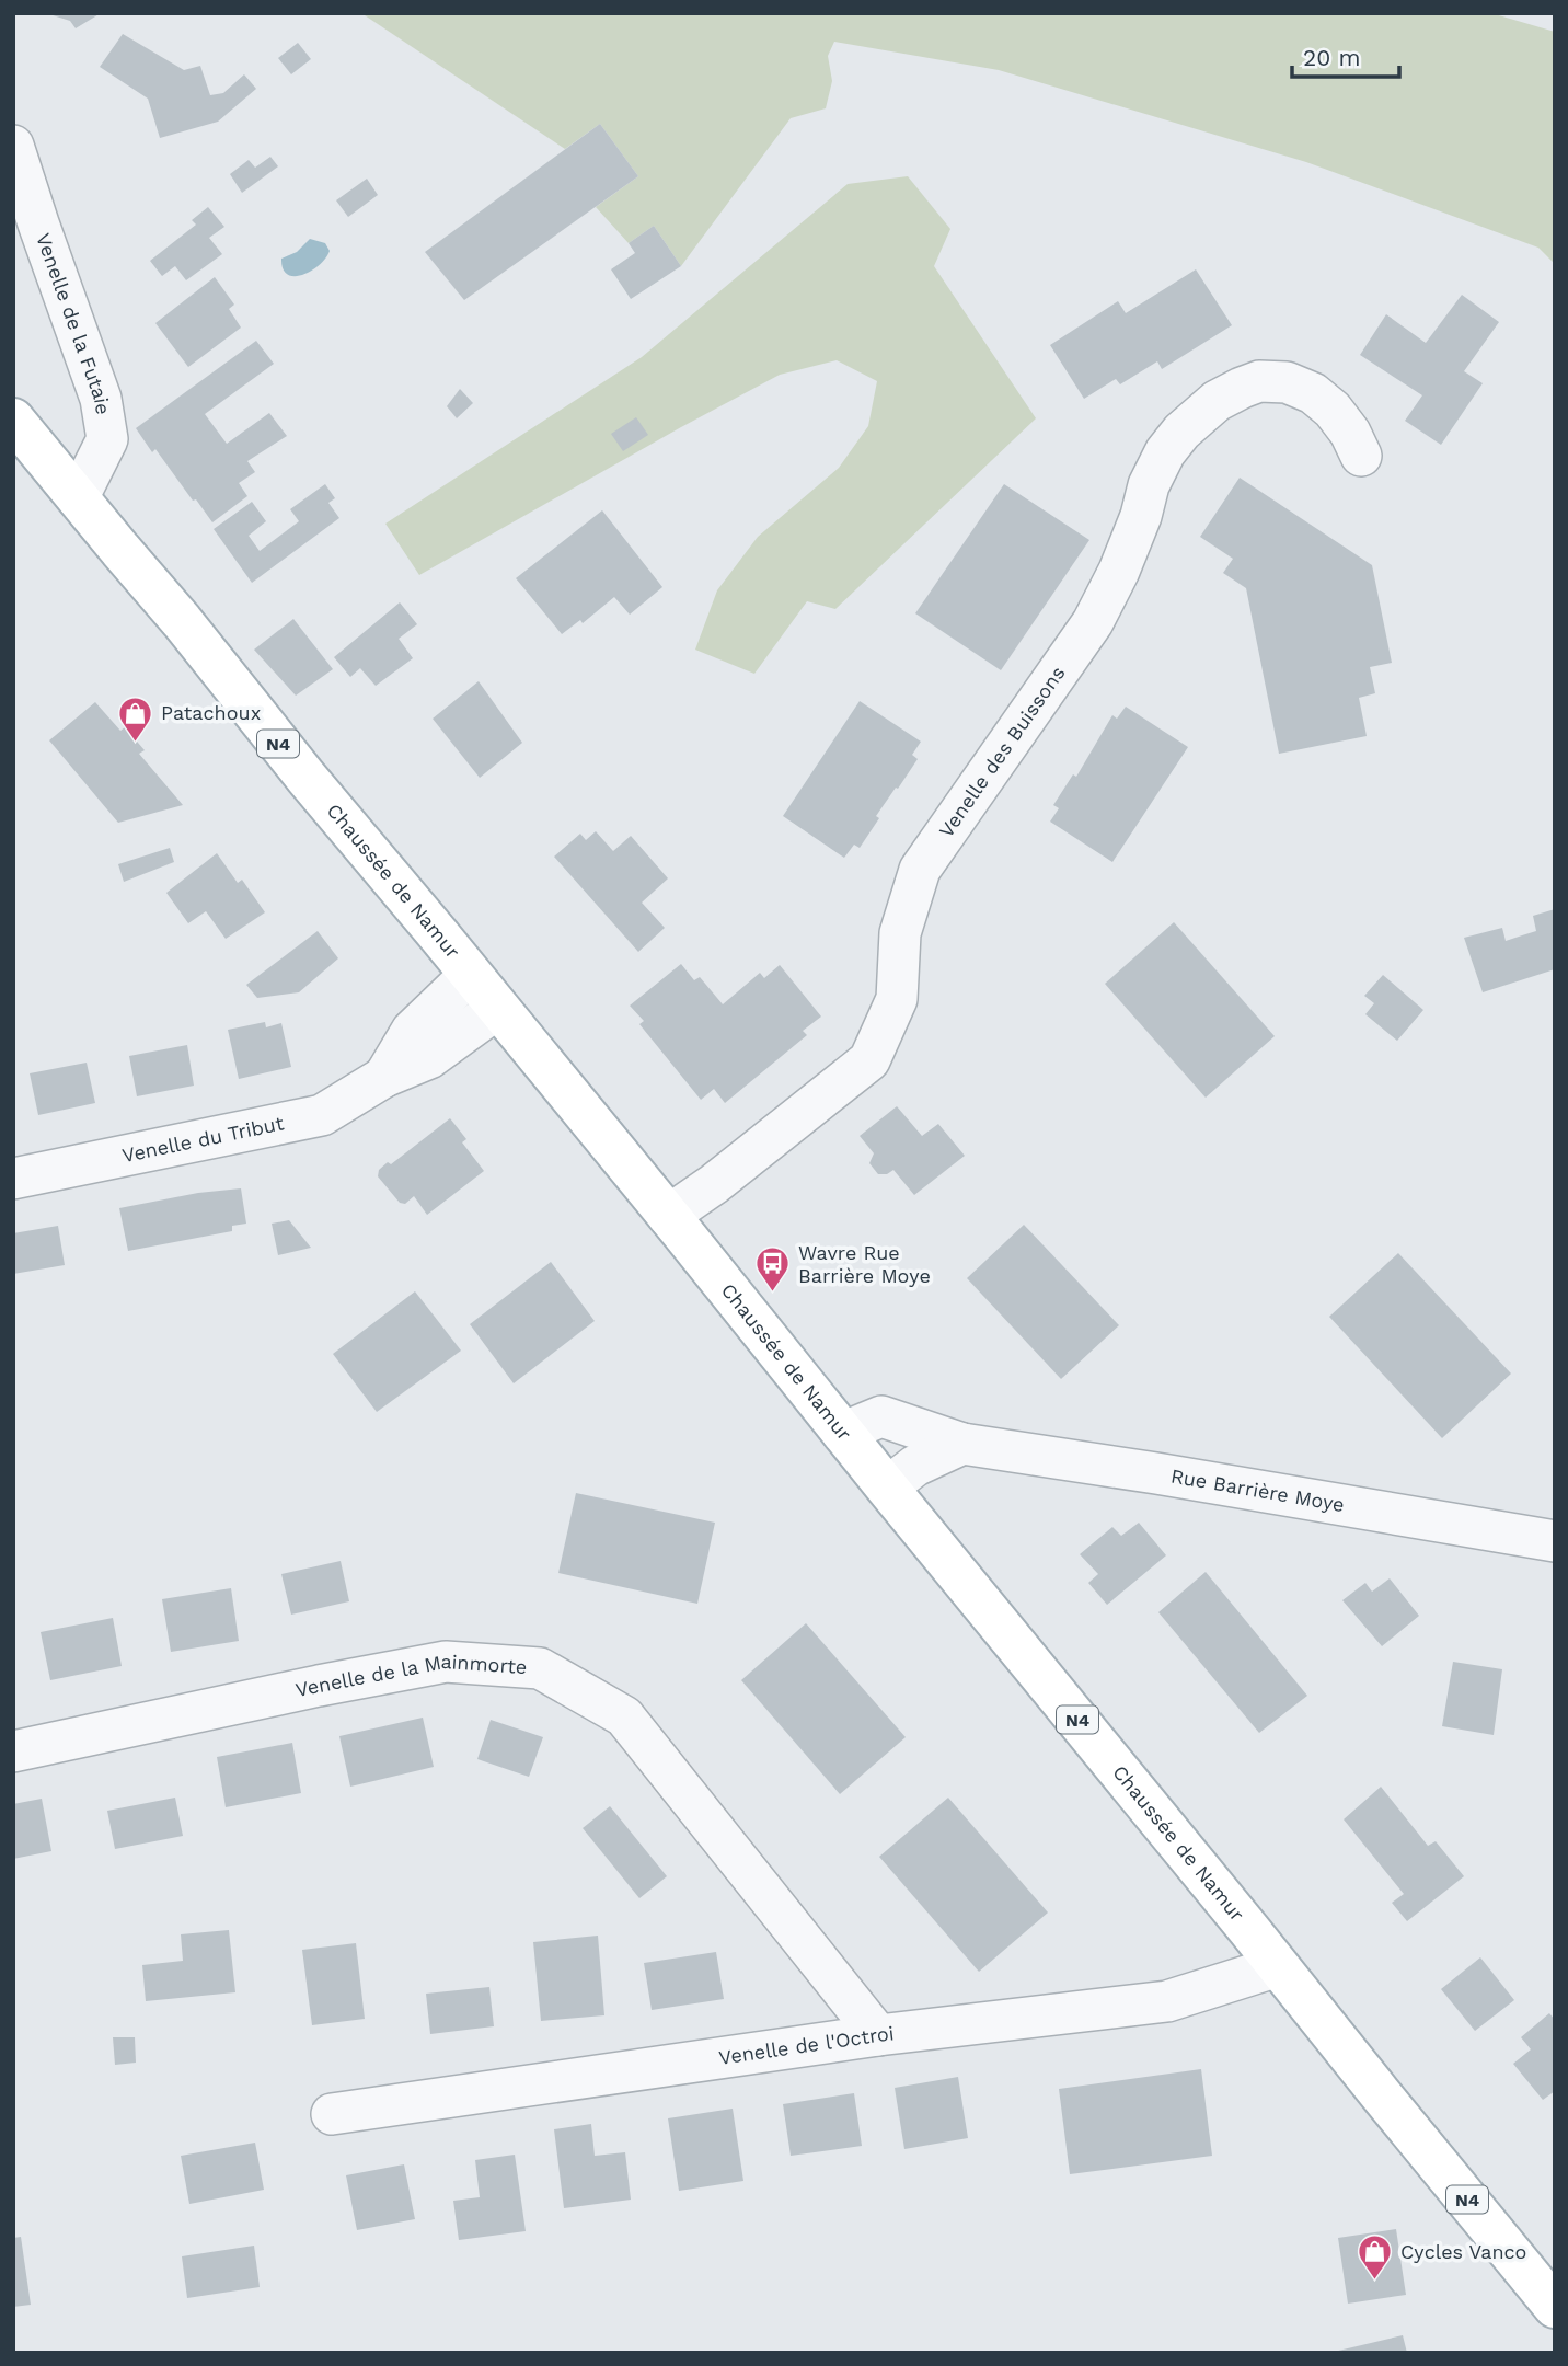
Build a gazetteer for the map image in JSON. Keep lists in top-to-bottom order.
{
  "streets": {
    "main road": ["N4", "Chaussée de Namur"],
    "street": [
      "Venelle de la Futaie",
      "Venelle des Buissons",
      "Venelle du Tribut",
      "Rue Barrière Moye",
      "Venelle de la Mainmorte",
      "Venelle de l'Octroi"
    ]
  },
  "crossings": [
    ["Venelle de la Futaie", "Chaussée de Namur"],
    ["Venelle des Buissons", "Chaussée de Namur"],
    ["Chaussée de Namur", "Venelle du Tribut"],
    ["Chaussée de Namur", "Rue Barrière Moye"],
    ["Chaussée de Namur", "Venelle de l'Octroi"],
    ["Venelle de la Mainmorte", "Venelle de l'Octroi"]
  ],
  "places": {
    "shop": ["Patachoux", "Cycles Vanco"],
    "bus stop": ["Wavre Rue Barrière Moye"]
  },
  "scale_bar": "20 m"
}
